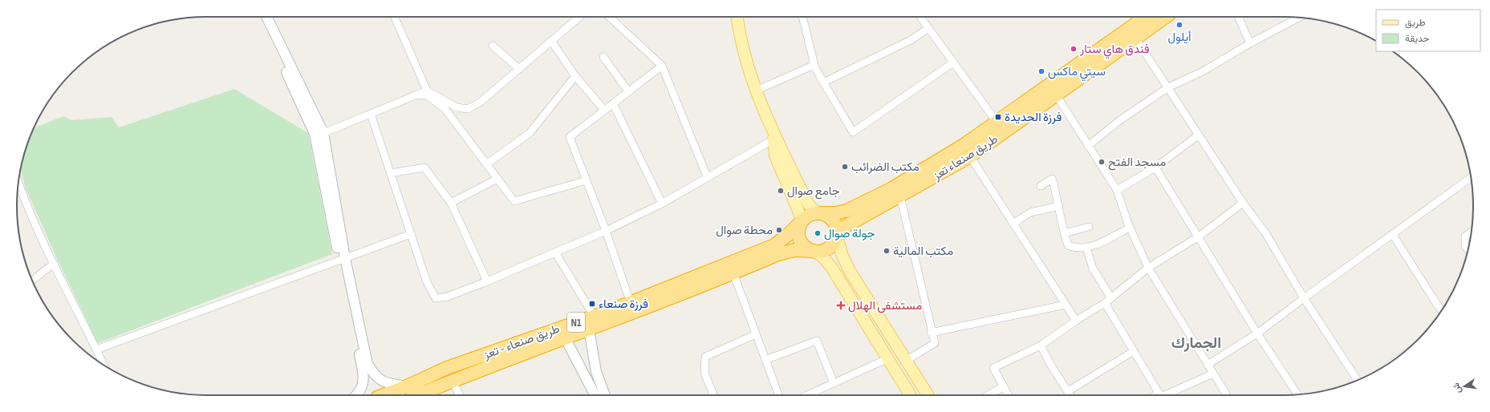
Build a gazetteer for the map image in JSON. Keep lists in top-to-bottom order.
{
  "streets": {
    "highway": ["طريق صنعاء تعز", "N1", "طريق صنعاء - تعز"]
  },
  "districts": ["الجمارك"],
  "places": {
    "other": [
      "أيلول",
      "فندق هاي ستار",
      "سيتي ماكس",
      "مسجد الفتح",
      "مكتب الضرائب",
      "جامع صوال",
      "محطة صوال",
      "جولة صوال",
      "مكتب المالية"
    ],
    "transit": ["فرزة الحديدة", "فرزة صنعاء"],
    "health": ["مستشفى الهلال"]
  },
  "legend": ["طريق", "حديقة"],
  "north": "left"
}
